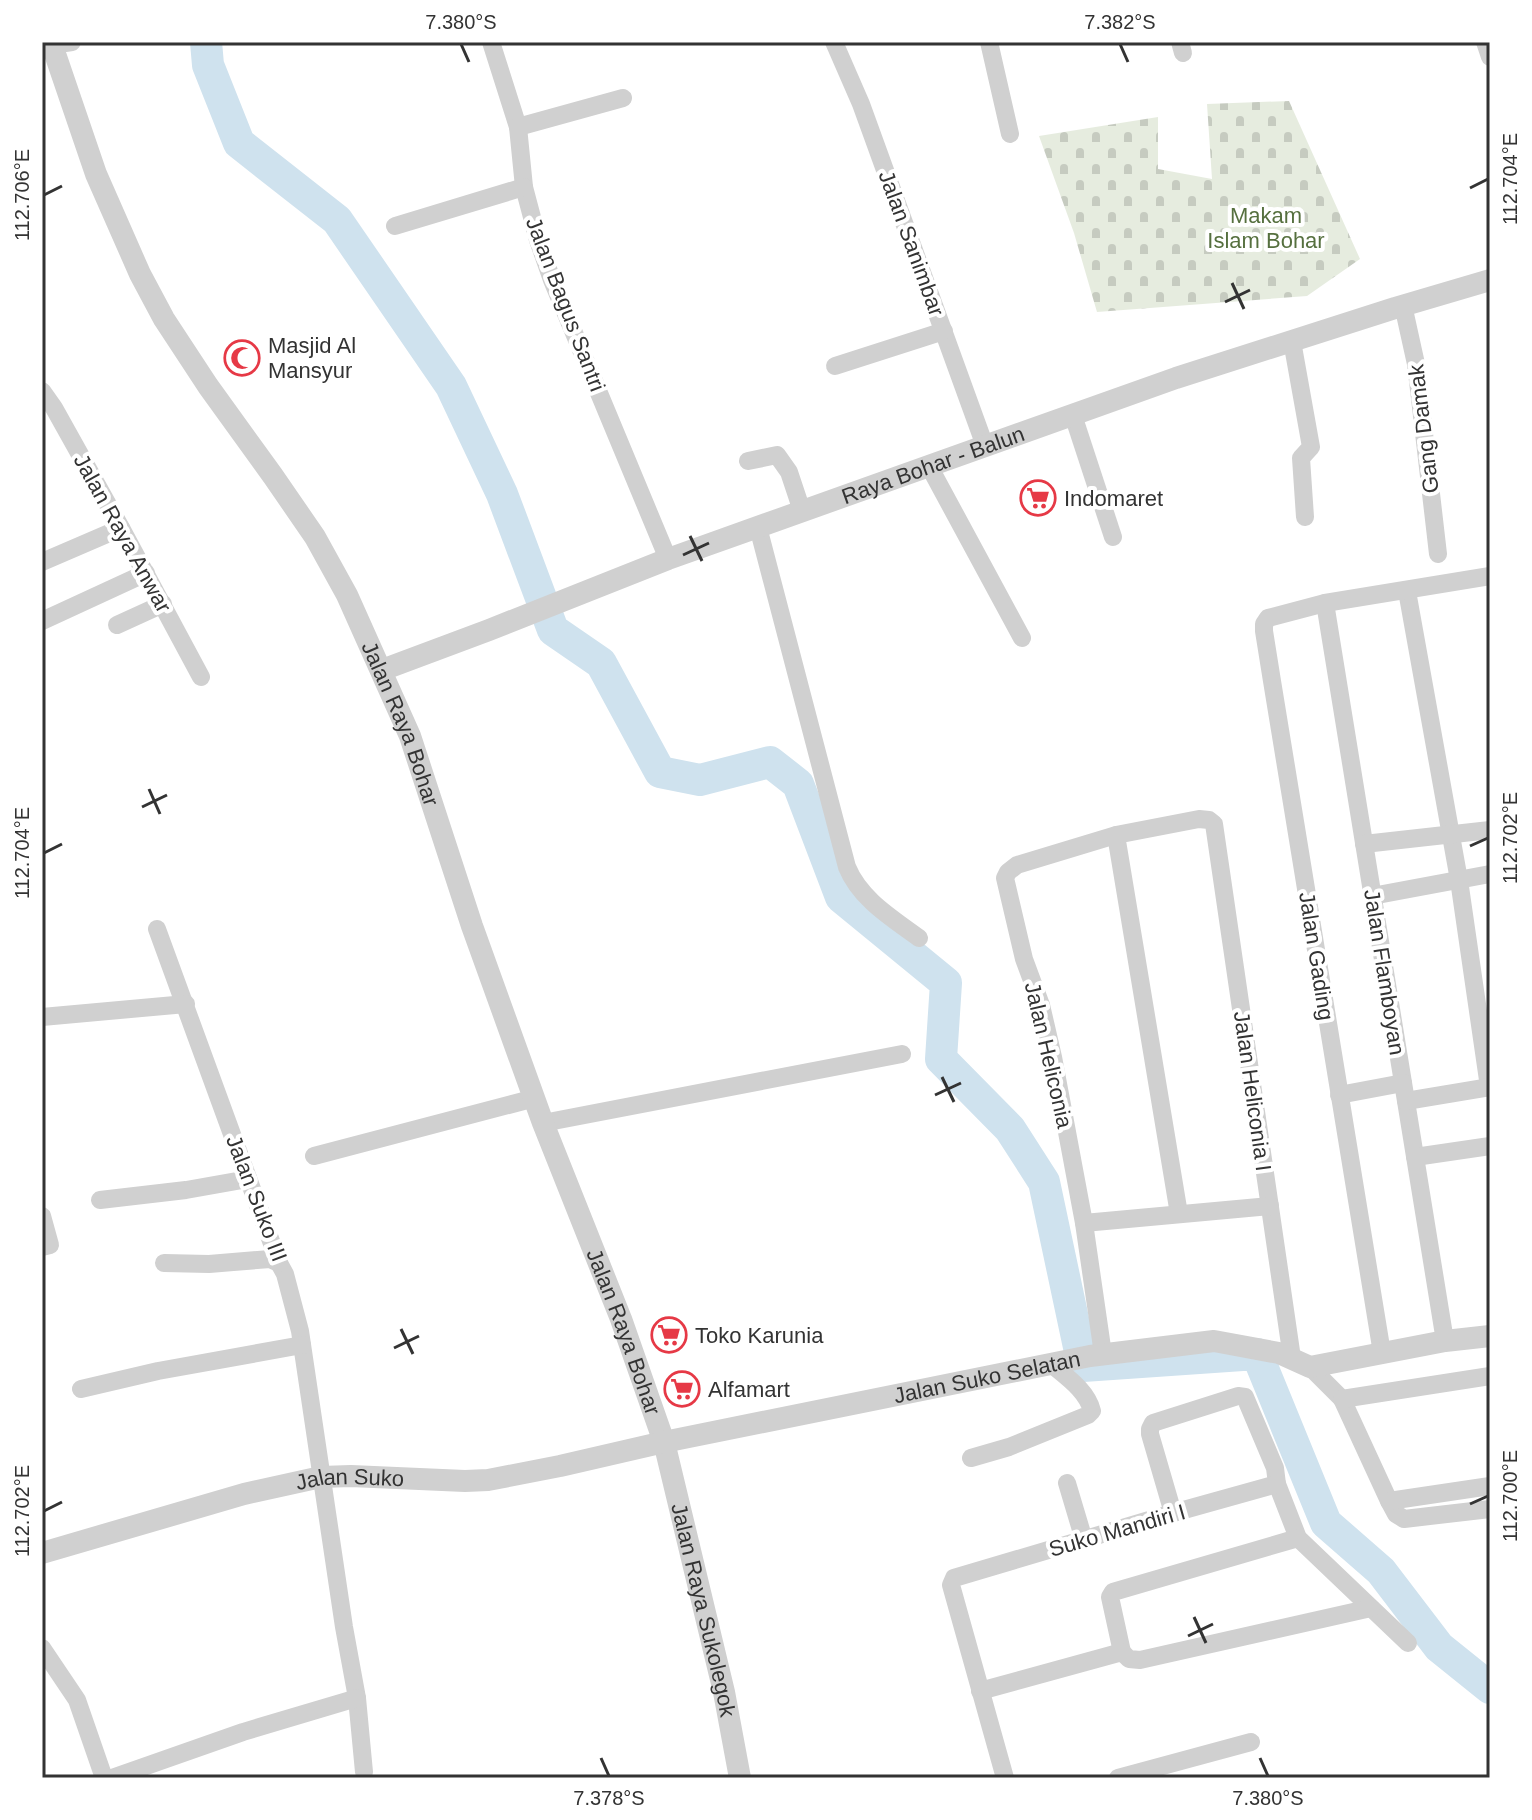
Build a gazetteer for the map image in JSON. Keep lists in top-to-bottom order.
{
  "streets": {
    "street": [
      "Jalan Sanimbar",
      "Jalan Bagus Santri",
      "Gang Damak",
      "Raya Bohar - Balun",
      "Jalan Raya Anwar",
      "Jalan Raya Bohar",
      "Jalan Gading",
      "Jalan Flamboyan",
      "Jalan Heliconia",
      "Jalan Heliconia I",
      "Jalan Suko III",
      "Jalan Suko Selatan",
      "Jalan Suko",
      "Suko Mandiri I",
      "Jalan Raya Sukolegok"
    ]
  },
  "crossings": [
    ["Jalan Sanimbar", "Raya Bohar - Balun"],
    ["Jalan Bagus Santri", "Raya Bohar - Balun"],
    ["Gang Damak", "Raya Bohar - Balun"],
    ["Raya Bohar - Balun", "Jalan Raya Bohar"],
    ["Jalan Raya Bohar", "Jalan Suko Selatan"],
    ["Jalan Raya Bohar", "Jalan Suko"],
    ["Jalan Raya Bohar", "Jalan Raya Sukolegok"],
    ["Jalan Gading", "Jalan Flamboyan"],
    ["Jalan Heliconia", "Jalan Heliconia I"],
    ["Jalan Heliconia", "Jalan Suko Selatan"],
    ["Jalan Heliconia I", "Jalan Suko Selatan"],
    ["Jalan Suko III", "Jalan Suko"],
    ["Jalan Suko Selatan", "Jalan Suko"],
    ["Jalan Suko Selatan", "Jalan Raya Sukolegok"],
    ["Jalan Suko", "Jalan Raya Sukolegok"]
  ],
  "parks": ["Makam Islam Bohar"],
  "places": {
    "mosque": ["Masjid Al Mansyur"],
    "supermarket": ["Indomaret", "Toko Karunia", "Alfamart"]
  },
  "coordinates": [
    "7.380°S",
    "7.382°S",
    "112.704°E",
    "112.706°E",
    "112.702°E",
    "112.700°E",
    "7.378°S"
  ]
}
